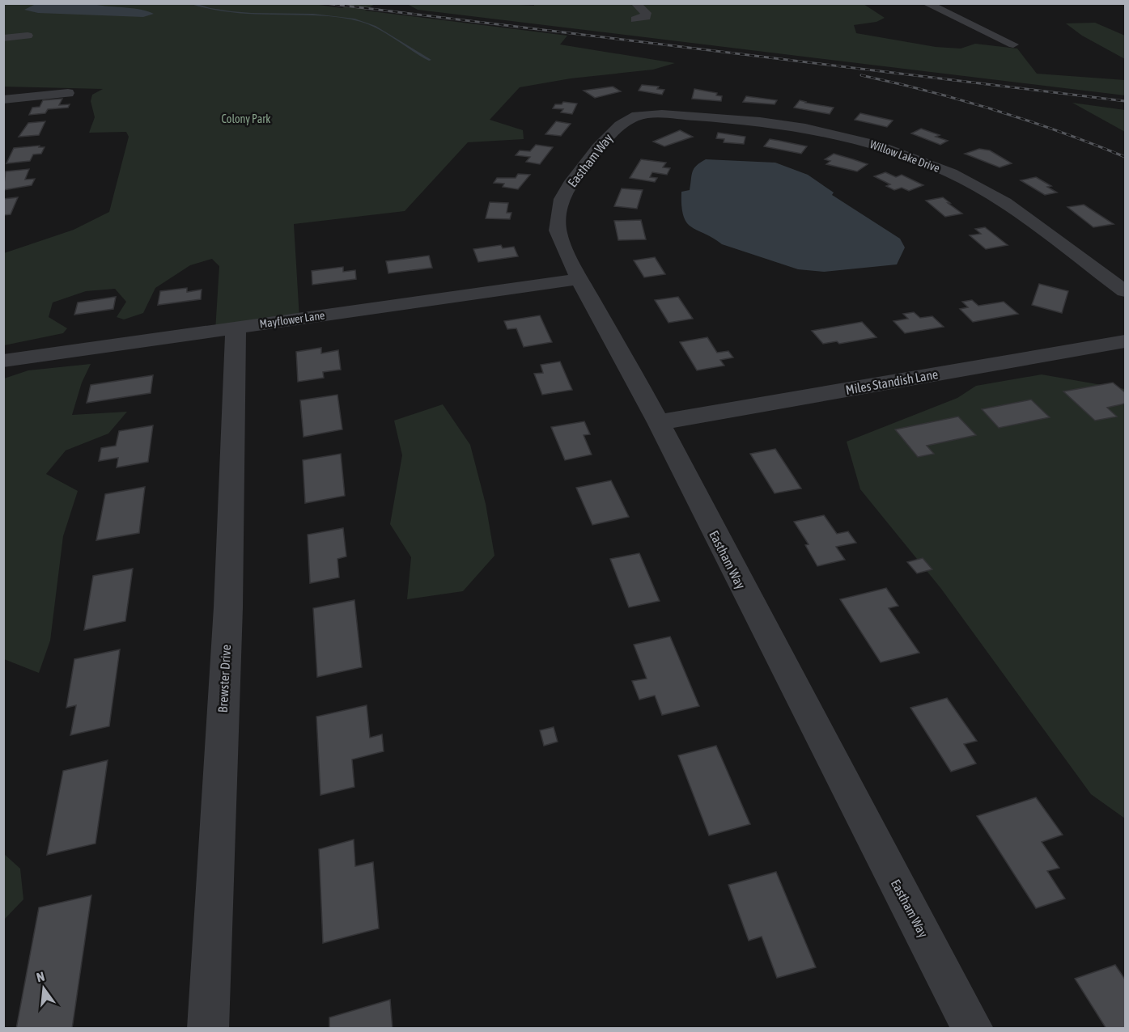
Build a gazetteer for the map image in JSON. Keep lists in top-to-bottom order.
{
  "streets": {
    "street": [
      "Willow Lake Drive",
      "Eastham Way",
      "Mayflower Lane",
      "Miles Standish Lane",
      "Brewster Drive"
    ]
  },
  "crossings": [
    ["Willow Lake Drive", "Eastham Way"],
    ["Eastham Way", "Mayflower Lane"],
    ["Eastham Way", "Miles Standish Lane"],
    ["Mayflower Lane", "Brewster Drive"]
  ],
  "parks": ["Colony Park"],
  "north": "top"
}
